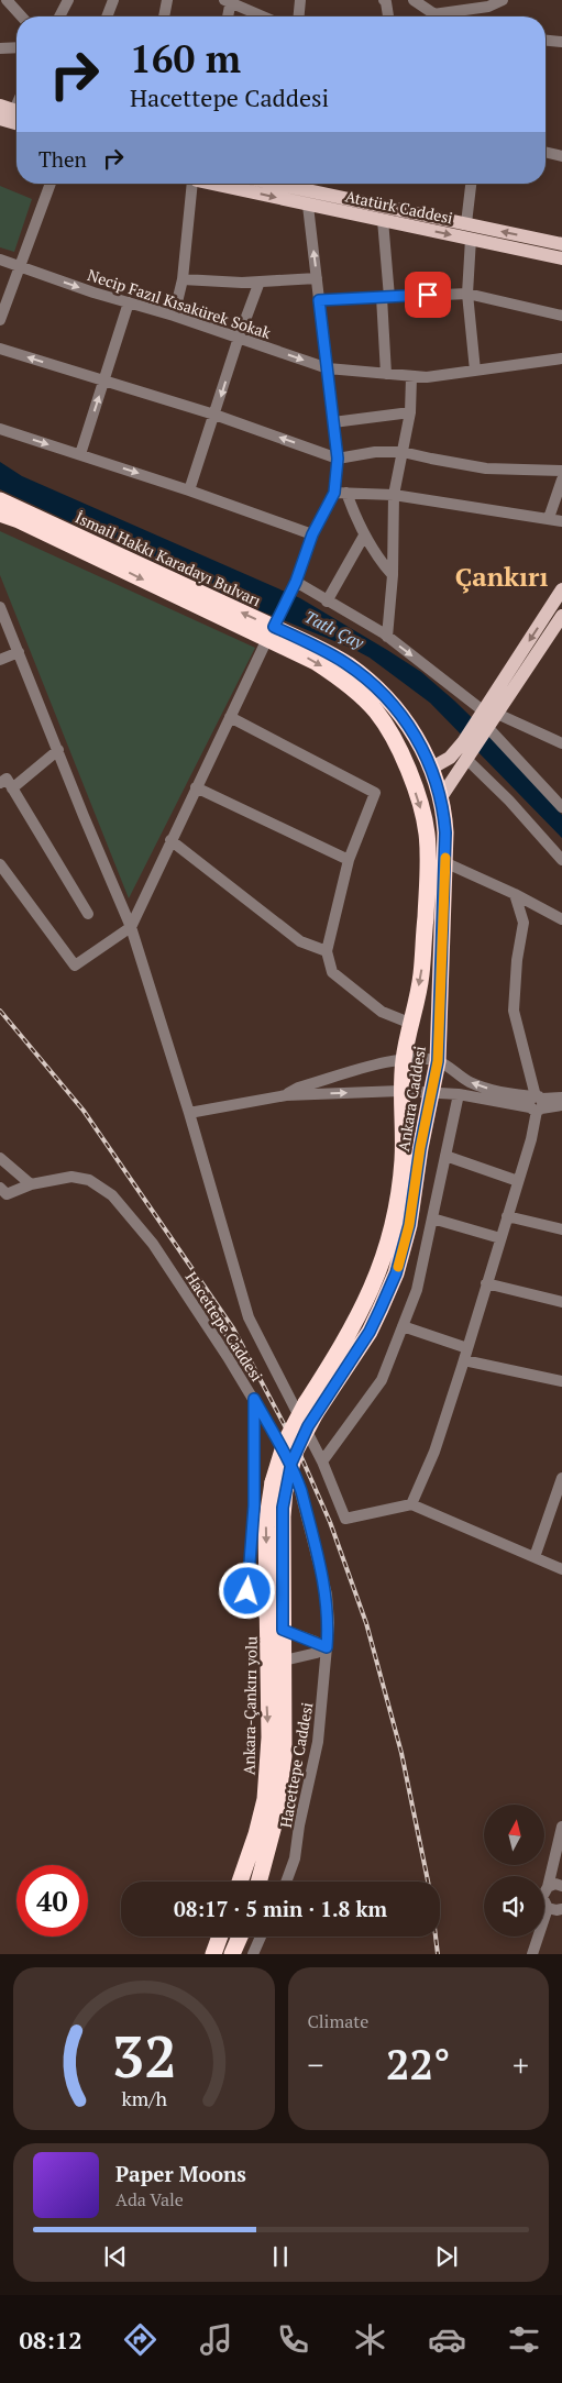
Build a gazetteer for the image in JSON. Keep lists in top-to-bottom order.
{
  "streets": {
    "highway": ["İsmail Hakkı Karadayı Bulvarı", "Ankara Caddesi", "Ankara-Çankırı yolu"],
    "main road": ["Atatürk Caddesi"],
    "street": ["Necip Fazıl Kısakürek Sokak", "Hacettepe Caddesi"]
  },
  "crossings": [
    ["İsmail Hakkı Karadayı Bulvarı", "Ankara Caddesi"]
  ],
  "districts": ["Çankırı"],
  "water": ["Tatlı Çay"],
  "north": "top",
  "page": {
    "turn": ["160 m", "Hacettepe Caddesi"],
    "then": "Then",
    "limit": "40",
    "trip": "08:17 · 5 min · 1.8 km",
    "tile": "Climate",
    "heat": ["−", "22°", "+"],
    "song": ["Paper Moons", "Ada Vale"],
    "tabs": "08:12",
    "gauge": ["32", "km/h"]
  }
}
